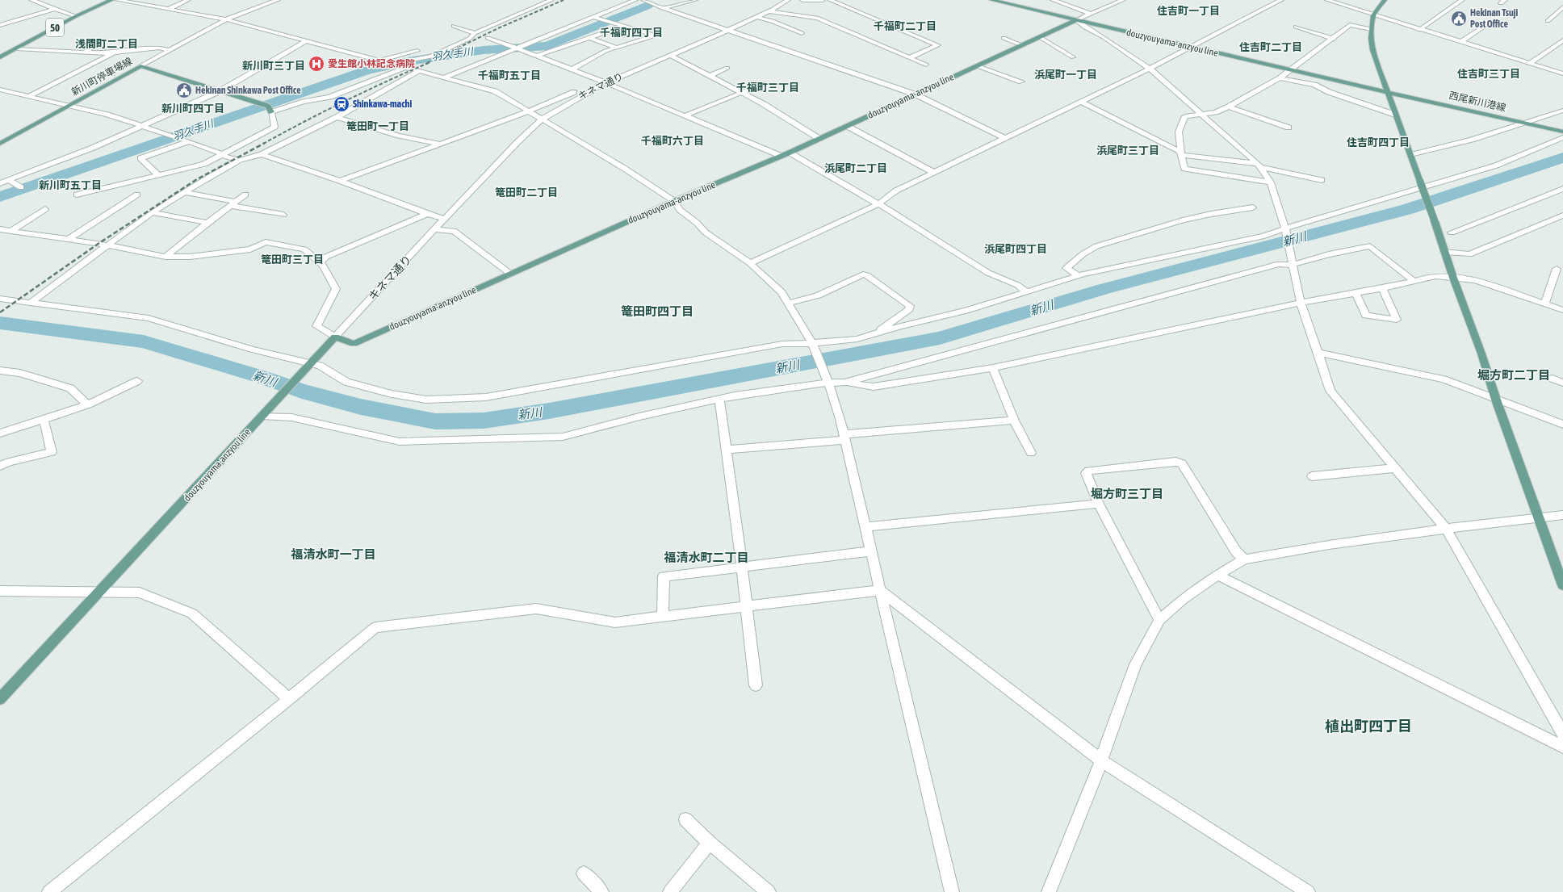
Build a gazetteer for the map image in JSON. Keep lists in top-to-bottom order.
{
  "streets": {
    "main road": [
      "50",
      "douzyouyama-anzyou line",
      "新川町停車場線",
      "西尾新川港線"
    ],
    "street": ["キネマ通り"]
  },
  "crossings": [
    ["douzyouyama-anzyou line", "キネマ通り"],
    ["douzyouyama-anzyou line", "西尾新川港線"]
  ],
  "districts": [
    "住吉町一丁目",
    "千福町二丁目",
    "千福町四丁目",
    "浅間町二丁目",
    "住吉町二丁目",
    "新川町三丁目",
    "住吉町三丁目",
    "浜尾町一丁目",
    "千福町五丁目",
    "千福町三丁目",
    "新川町四丁目",
    "篭田町一丁目",
    "千福町六丁目",
    "住吉町四丁目",
    "浜尾町三丁目",
    "浜尾町二丁目",
    "新川町五丁目",
    "篭田町二丁目",
    "浜尾町四丁目",
    "篭田町三丁目",
    "篭田町四丁目",
    "堀方町二丁目",
    "堀方町三丁目",
    "福清水町一丁目",
    "福清水町二丁目",
    "植出町四丁目"
  ],
  "water": ["羽久手川", "新川"],
  "places": {
    "public building": ["Hekinan Tsuji Post Office", "Hekinan Shinkawa Post Office"],
    "hospital": ["愛生館小林記念病院"],
    "station": ["Shinkawa-machi"]
  }
}
